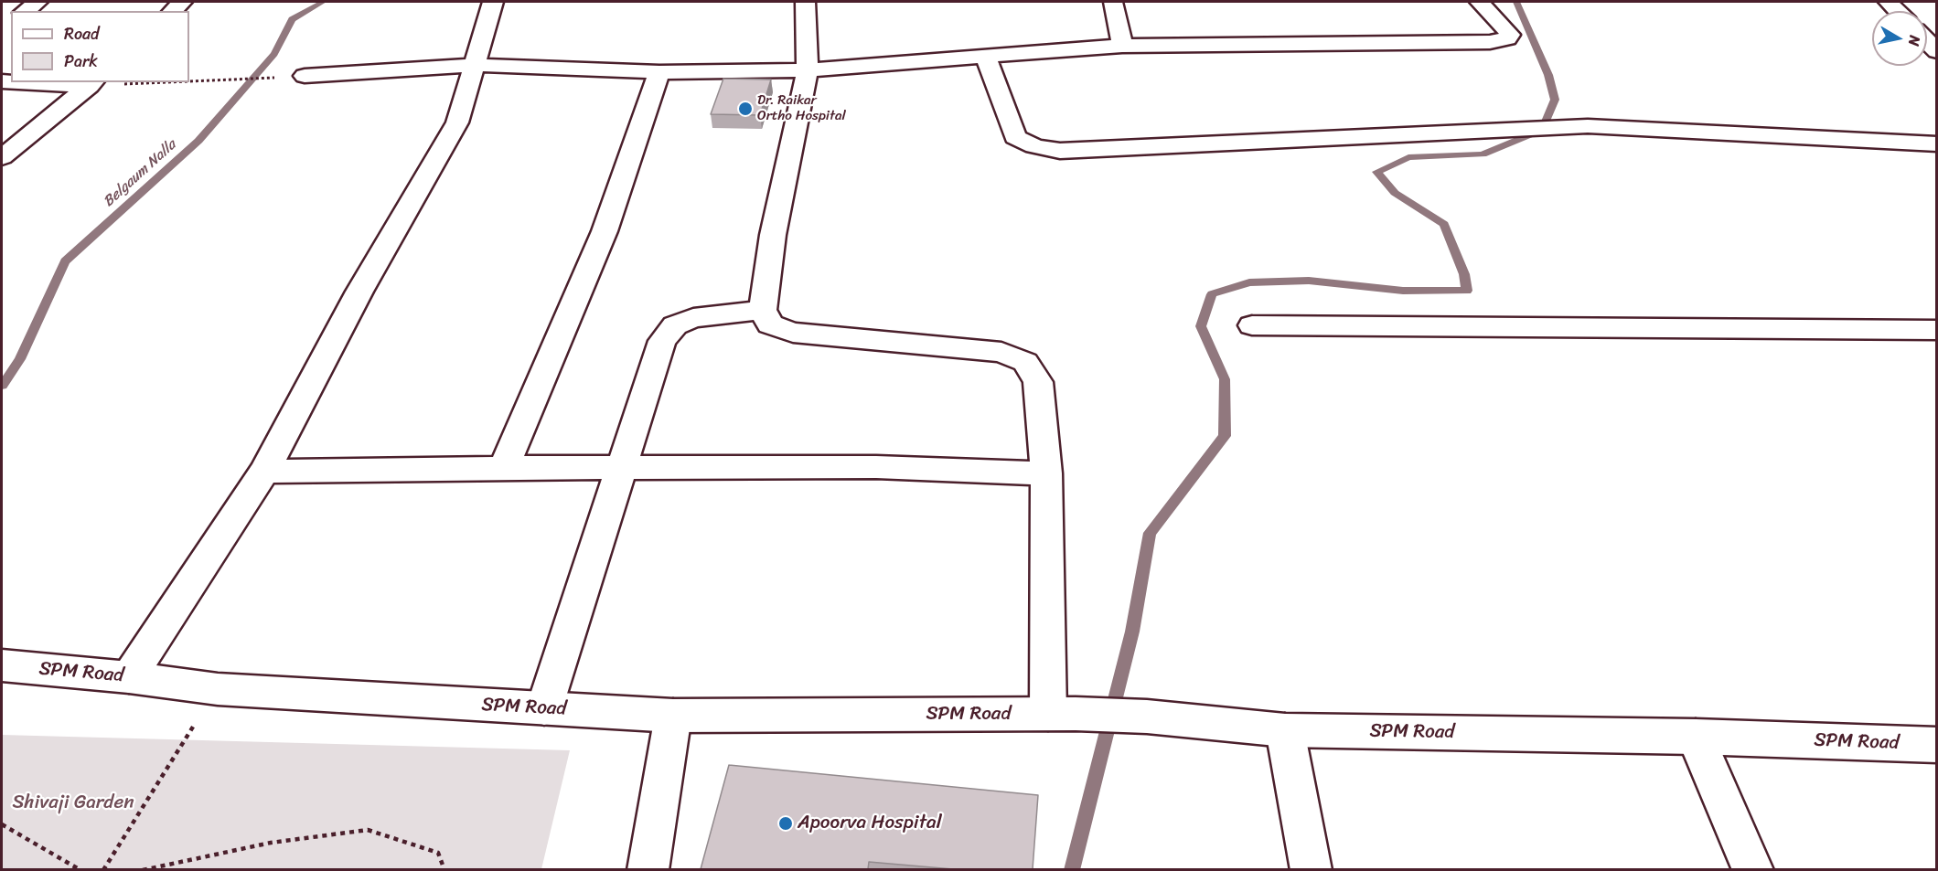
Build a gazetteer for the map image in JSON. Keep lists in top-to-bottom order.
{
  "streets": {
    "street": ["SPM Road"]
  },
  "water": ["Belgaum Nalla"],
  "parks": ["Shivaji Garden"],
  "places": ["Dr. Raikar Ortho Hospital", "Apoorva Hospital"],
  "legend": ["Road", "Park"],
  "north": "right"
}
